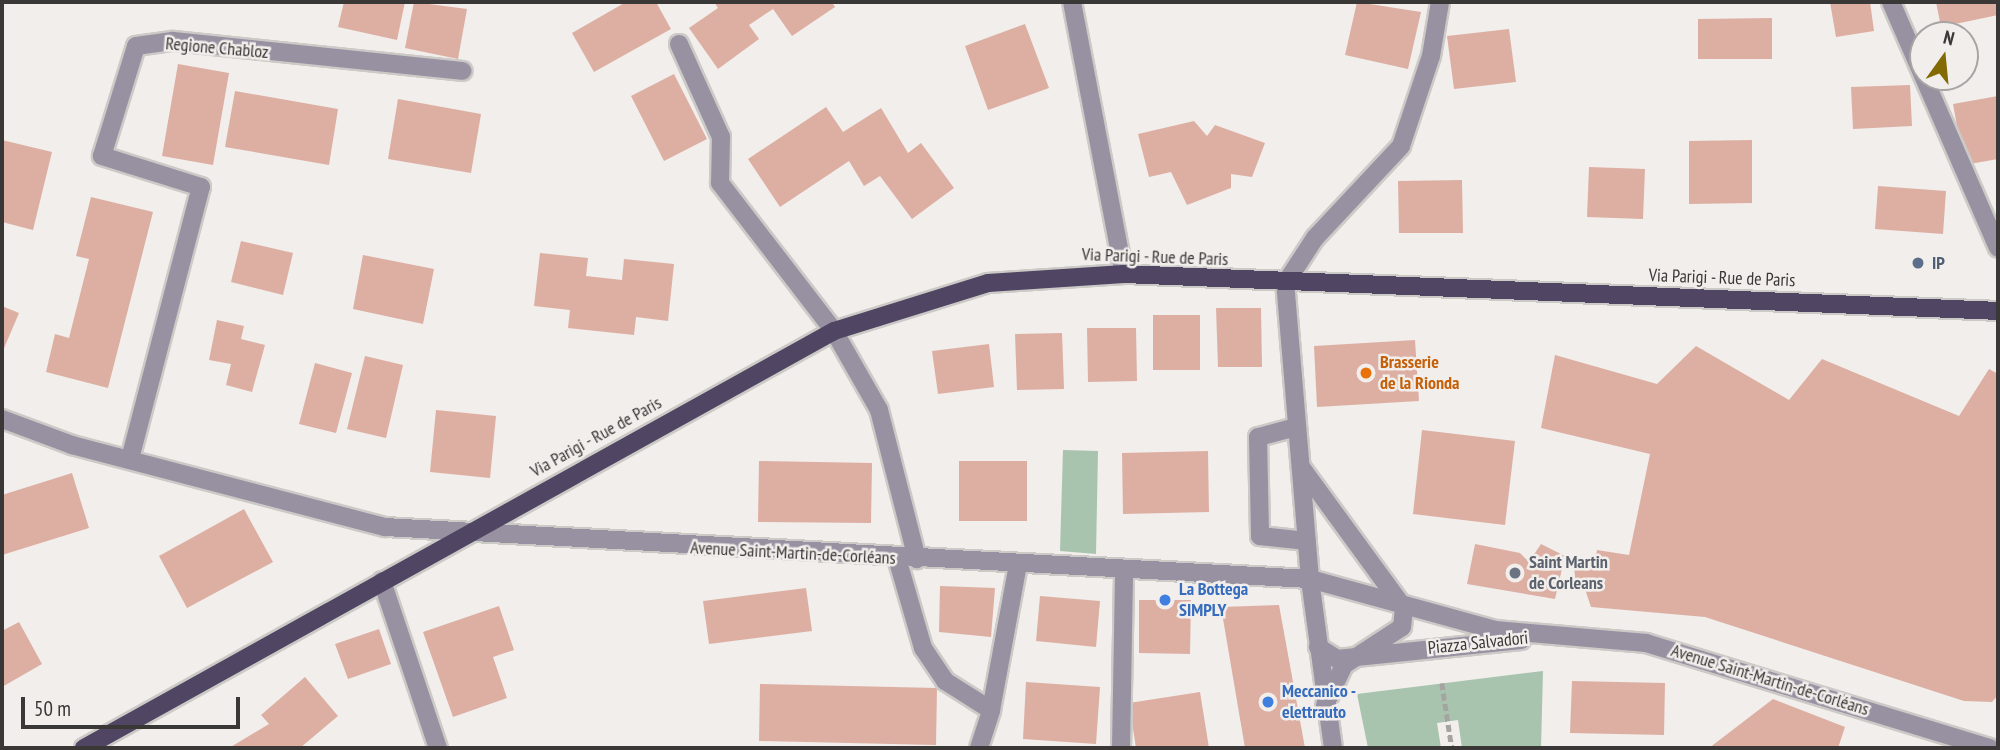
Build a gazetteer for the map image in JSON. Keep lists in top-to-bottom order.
{
  "streets": {
    "main road": ["Via Parigi - Rue de Paris"],
    "street": ["Regione Chabloz", "Avenue Saint-Martin-de-Corléans", "Piazza Salvadori"]
  },
  "crossings": [
    ["Via Parigi - Rue de Paris", "Avenue Saint-Martin-de-Corléans"],
    ["Avenue Saint-Martin-de-Corléans", "Piazza Salvadori"]
  ],
  "places": [
    "IP",
    "Brasserie de la Rionda",
    "Saint Martin de Corleans",
    "La Bottega SIMPLY",
    "Meccanico - elettrauto"
  ],
  "scale_bar": "50 m",
  "north": "top"
}
